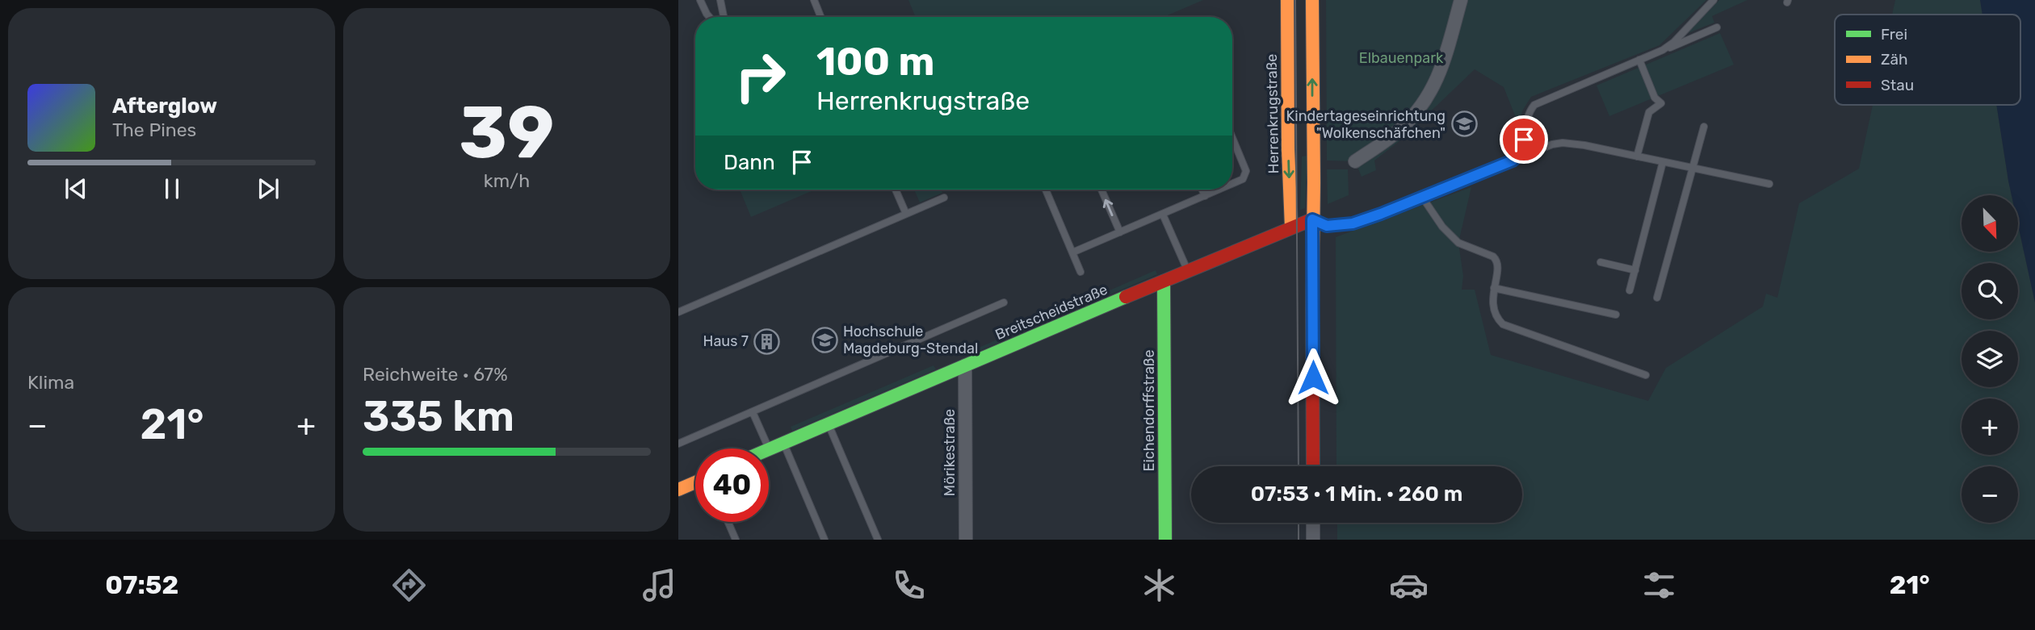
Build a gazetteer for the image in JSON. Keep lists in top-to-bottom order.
{
  "streets": {
    "street": [
      "Herrenkrugstraße",
      "Breitscheidstraße",
      "Eichendorffstraße",
      "Mörikestraße"
    ]
  },
  "crossings": [
    ["Herrenkrugstraße", "Breitscheidstraße"],
    ["Breitscheidstraße", "Eichendorffstraße"],
    ["Breitscheidstraße", "Mörikestraße"]
  ],
  "parks": ["Elbauenpark"],
  "places": {
    "school or university": ["Kindertageseinrichtung \"Wolkenschäfchen\"", "Hochschule Magdeburg-Stendal"],
    "building": ["Haus 7"]
  },
  "legend": ["Frei", "Zäh", "Stau"],
  "north": "bottom right",
  "page": {
    "tile": [
      ["39", "km/h"],
      "Klima",
      ["Reichweite · 67%", "335 km"]
    ],
    "turn": ["100 m", "Herrenkrugstraße"],
    "song": ["Afterglow", "The Pines"],
    "then": "Dann",
    "map_buttons": ["+", "−"],
    "heat": ["−", "21°", "+"],
    "limit": "40",
    "trip": "07:53 · 1 Min. · 260 m",
    "tabs": ["07:52", "21°"]
  }
}
